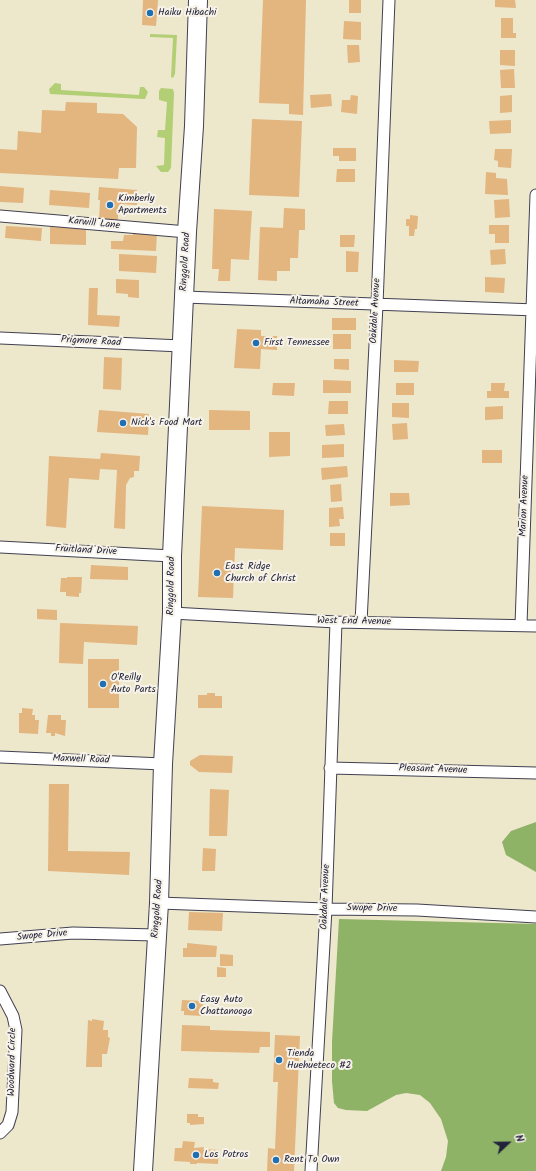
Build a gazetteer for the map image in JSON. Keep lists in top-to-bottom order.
{
  "streets": {
    "main road": ["Ringgold Road"],
    "street": [
      "Karwill Lane",
      "Altamaha Street",
      "Oakdale Avenue",
      "Prigmore Road",
      "Marion Avenue",
      "Fruitland Drive",
      "West End Avenue",
      "Maxwell Road",
      "Pleasant Avenue",
      "Swope Drive",
      "Woodward Circle"
    ]
  },
  "crossings": [
    ["Karwill Lane", "Ringgold Road"],
    ["Ringgold Road", "Altamaha Street"],
    ["Ringgold Road", "Prigmore Road"],
    ["Ringgold Road", "Fruitland Drive"],
    ["Ringgold Road", "West End Avenue"],
    ["Ringgold Road", "Maxwell Road"],
    ["Ringgold Road", "Swope Drive"],
    ["Altamaha Street", "Oakdale Avenue"],
    ["Altamaha Street", "Marion Avenue"],
    ["Oakdale Avenue", "West End Avenue"],
    ["Oakdale Avenue", "Pleasant Avenue"],
    ["Oakdale Avenue", "Swope Drive"],
    ["Marion Avenue", "West End Avenue"]
  ],
  "places": [
    "Haiku Hibachi",
    "Kimberly Apartments",
    "First Tennessee",
    "Nick's Food Mart",
    "East Ridge Church of Christ",
    "O'Reilly Auto Parts",
    "Easy Auto Chattanooga",
    "Tienda Huehueteco #2",
    "Los Potros",
    "Rent To Own"
  ],
  "north": "right"
}
